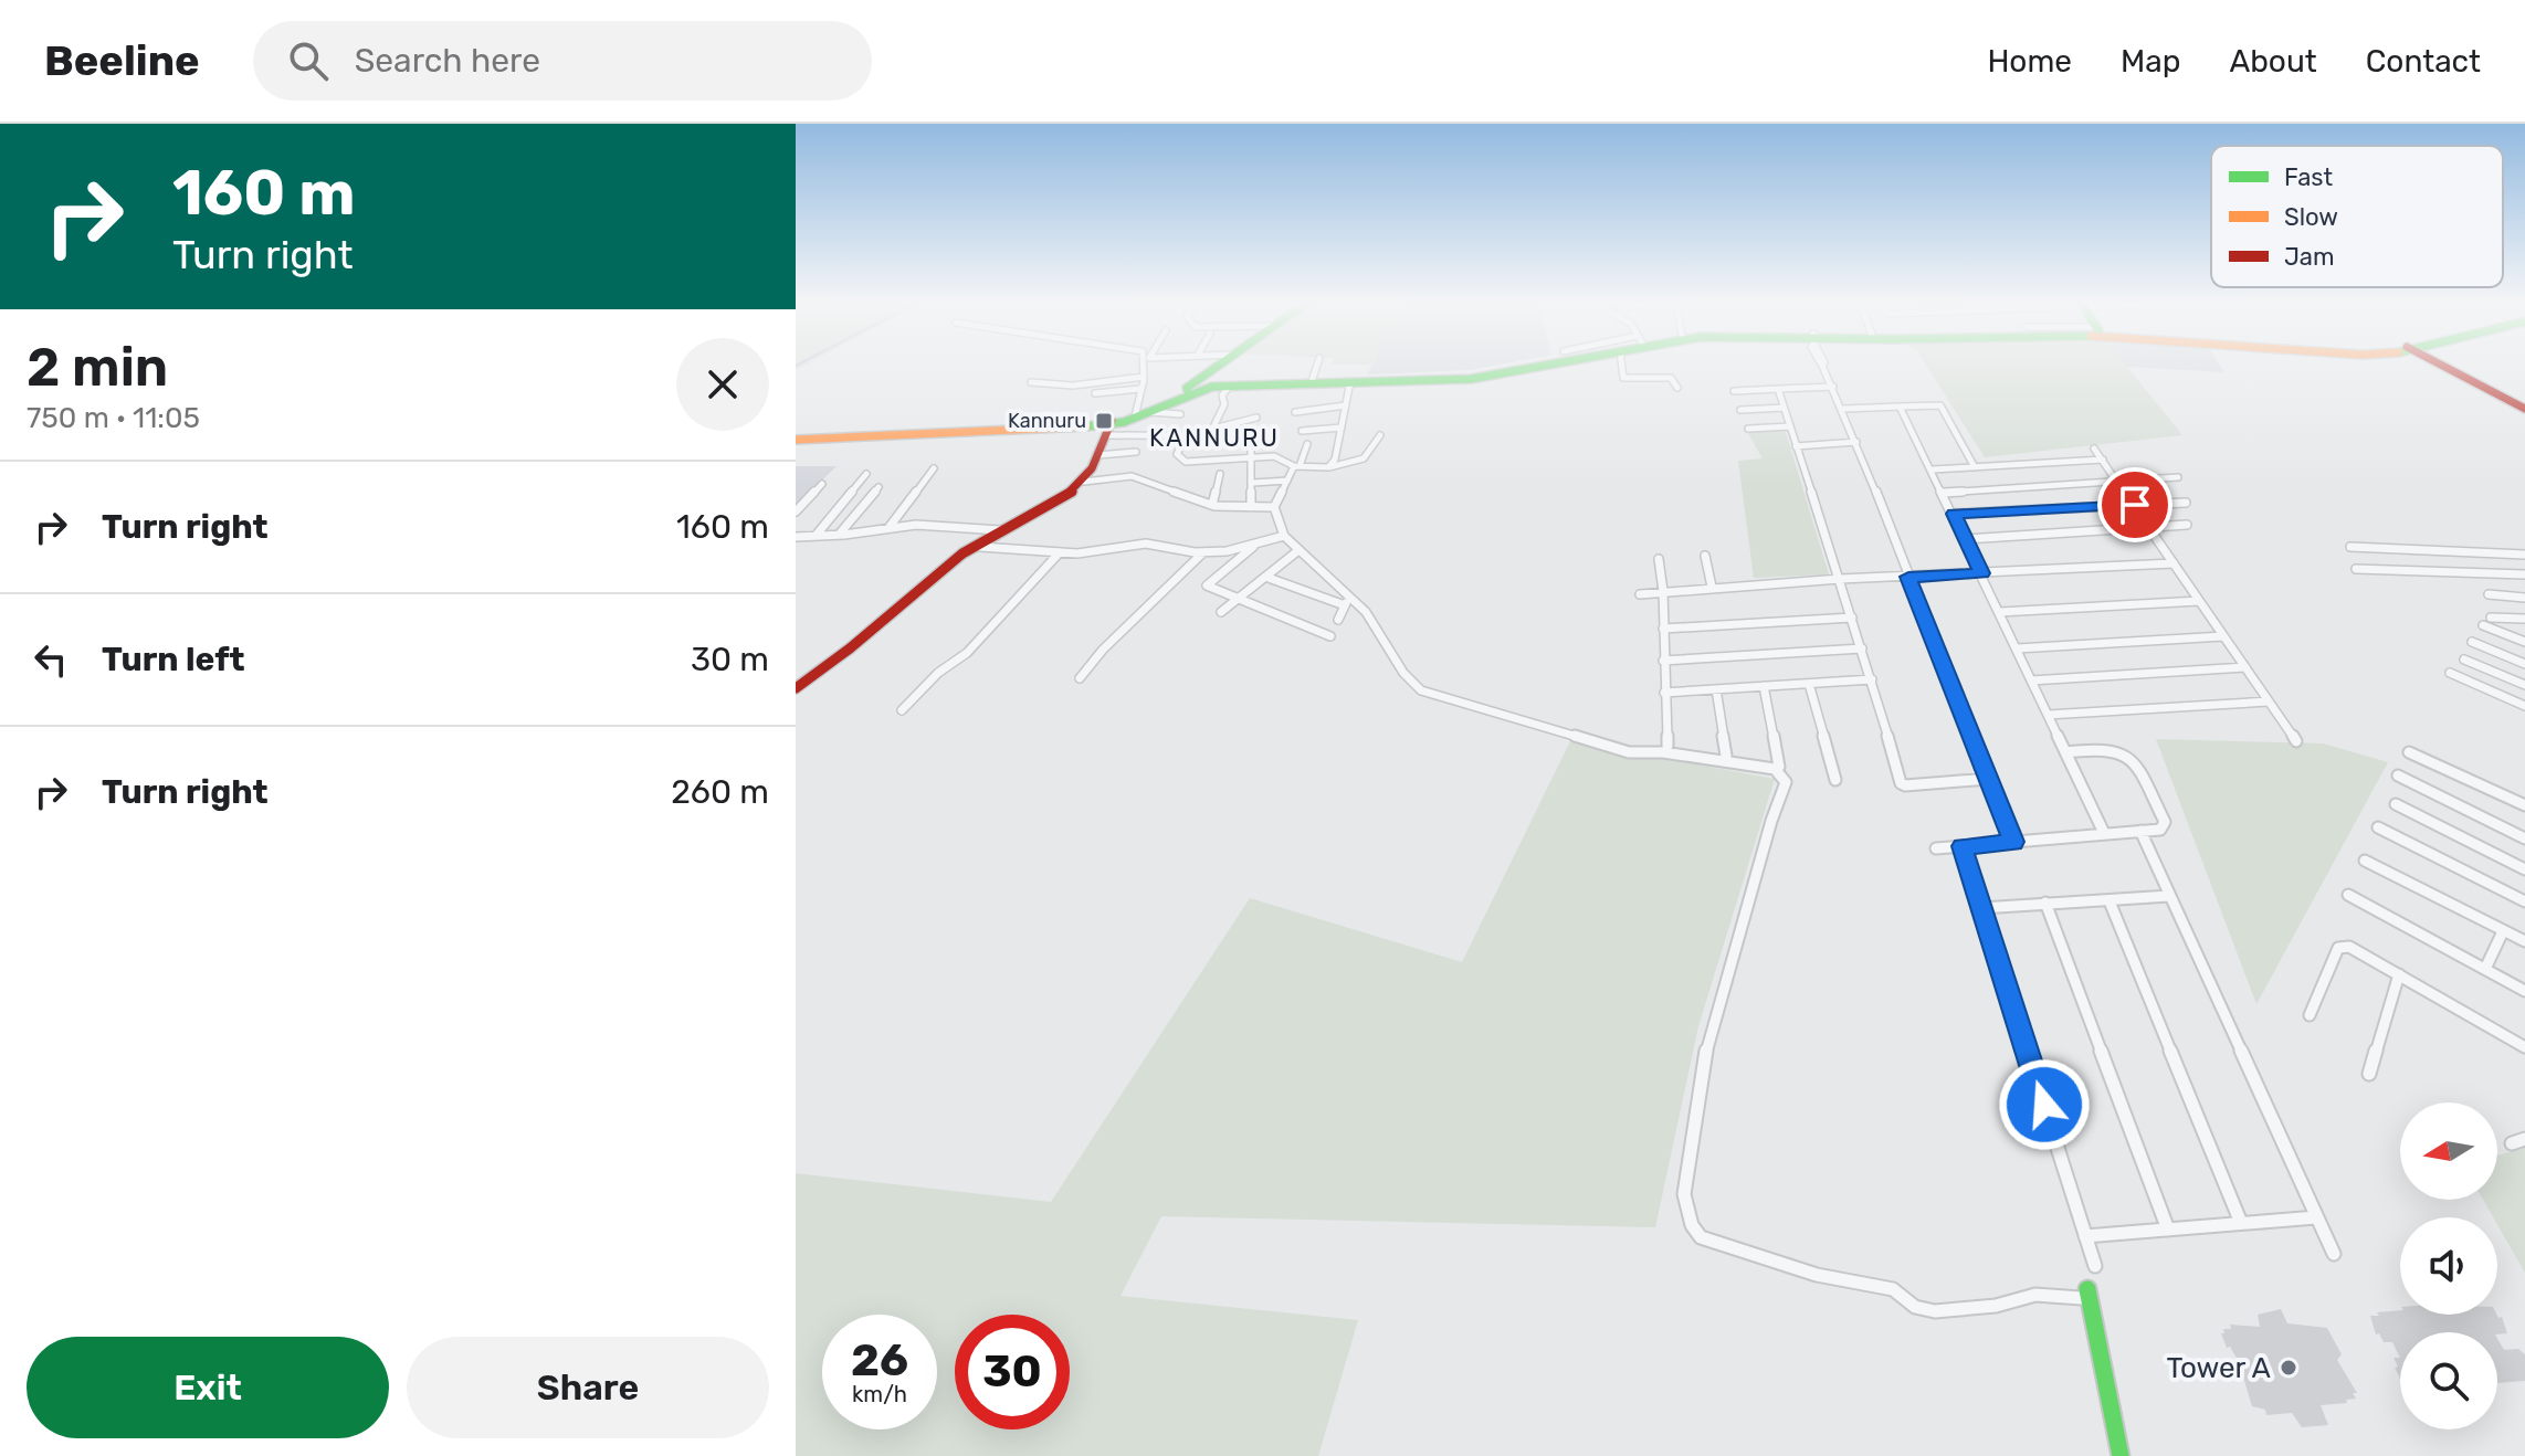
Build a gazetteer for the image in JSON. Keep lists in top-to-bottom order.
{
  "districts": ["KANNURU"],
  "places": {
    "transit": ["Kannuru"],
    "other": ["Tower A"]
  },
  "legend": ["Fast", "Slow", "Jam"],
  "north": "left",
  "page": {
    "header": "Beeline",
    "search": "Search here",
    "nav": [
      "Home",
      "Map",
      "About",
      "Contact"
    ],
    "turn": ["160 m", "Turn right"],
    "heading": ["2 min", "750 m · 11:05"],
    "list": [
      {
        "name": "Turn right",
        "value": "160 m"
      },
      {
        "name": "Turn left",
        "value": "30 m"
      },
      {
        "name": "Turn right",
        "value": "260 m"
      }
    ],
    "speed": "26 km/h",
    "limit": "30",
    "buttons": ["Exit", "Share"]
  }
}
